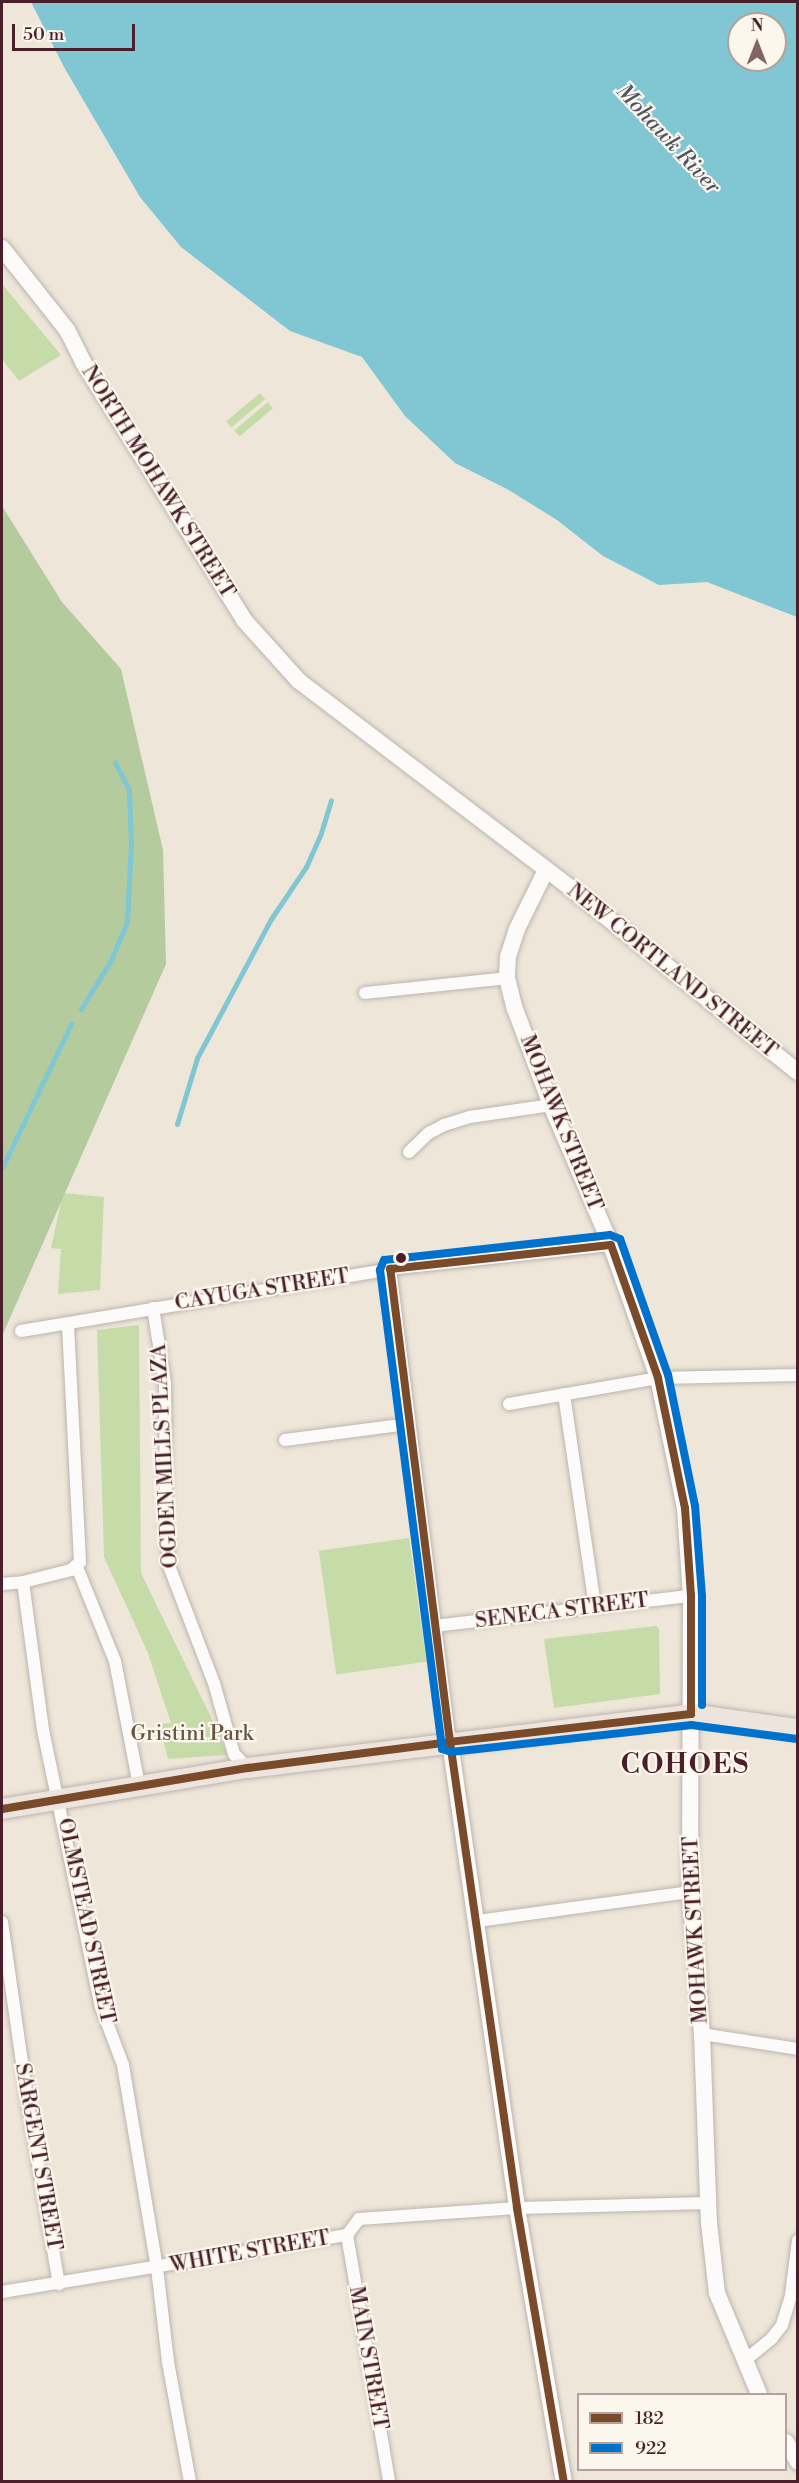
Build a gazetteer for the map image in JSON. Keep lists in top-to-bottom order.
{
  "streets": {
    "street": [
      "NORTH MOHAWK STREET",
      "NEW CORTLAND STREET",
      "MOHAWK STREET",
      "CAYUGA STREET",
      "OGDEN MILLS PLAZA",
      "SENECA STREET",
      "OLMSTEAD STREET",
      "SARGENT STREET",
      "WHITE STREET",
      "MAIN STREET"
    ]
  },
  "crossings": [
    ["NORTH MOHAWK STREET", "NEW CORTLAND STREET"],
    ["NORTH MOHAWK STREET", "MOHAWK STREET"],
    ["NEW CORTLAND STREET", "MOHAWK STREET"],
    ["MOHAWK STREET", "CAYUGA STREET"],
    ["MOHAWK STREET", "SENECA STREET"],
    ["MOHAWK STREET", "WHITE STREET"],
    ["CAYUGA STREET", "OGDEN MILLS PLAZA"],
    ["OLMSTEAD STREET", "WHITE STREET"],
    ["SARGENT STREET", "WHITE STREET"],
    ["WHITE STREET", "MAIN STREET"]
  ],
  "districts": ["COHOES"],
  "water": ["Mohawk River"],
  "parks": ["Gristini Park"],
  "lines": ["transit line 922", "transit line 182"],
  "legend": ["182", "922"],
  "scale_bar": "50 m",
  "north": "top"
}
